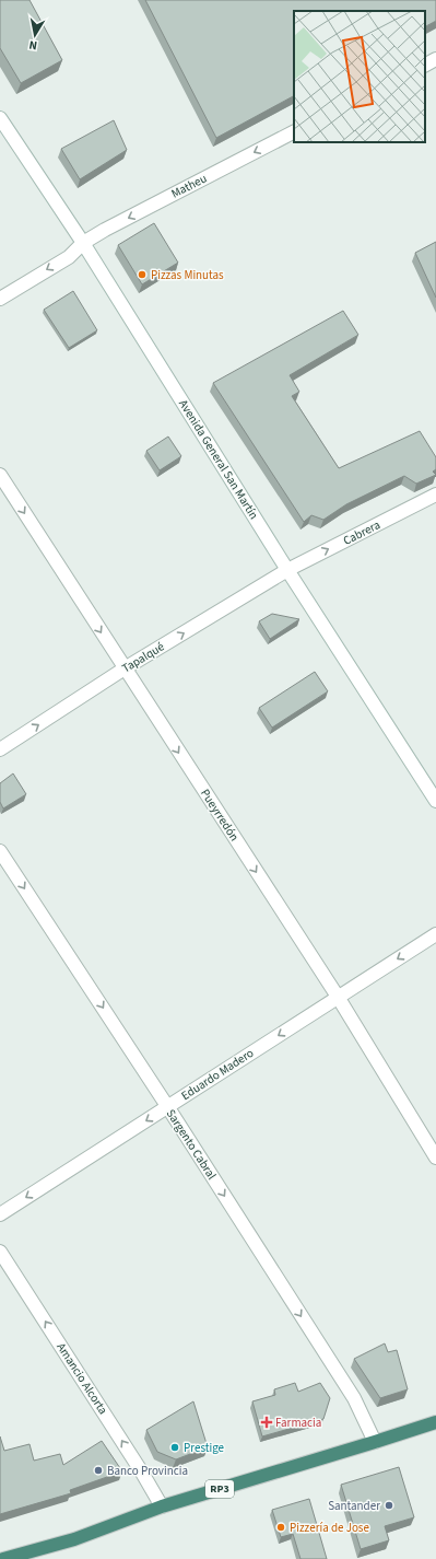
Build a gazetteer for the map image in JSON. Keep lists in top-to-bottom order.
{
  "streets": {
    "highway": ["RP3"],
    "street": [
      "Matheu",
      "Avenida General San Martín",
      "Cabrera",
      "Tapalqué",
      "Pueyrredón",
      "Eduardo Madero",
      "Sargento Cabral",
      "Amancio Alcorta"
    ]
  },
  "crossings": [
    ["Matheu", "Avenida General San Martín"],
    ["Avenida General San Martín", "Cabrera"],
    ["Avenida General San Martín", "Tapalqué"],
    ["Cabrera", "Tapalqué"],
    ["Tapalqué", "Pueyrredón"],
    ["Pueyrredón", "Eduardo Madero"],
    ["Eduardo Madero", "Sargento Cabral"],
    ["Sargento Cabral", "RP3"],
    ["Amancio Alcorta", "RP3"]
  ],
  "one_way": [
    "Matheu",
    "Cabrera",
    "Tapalqué",
    "Pueyrredón",
    "Eduardo Madero",
    "Sargento Cabral",
    "Amancio Alcorta"
  ],
  "places": {
    "other": [
      "Pizzas Minutas",
      "Prestige",
      "Banco Provincia",
      "Santander",
      "Pizzería de Jose"
    ],
    "health": ["Farmacia"]
  },
  "north": "bottom"
}
